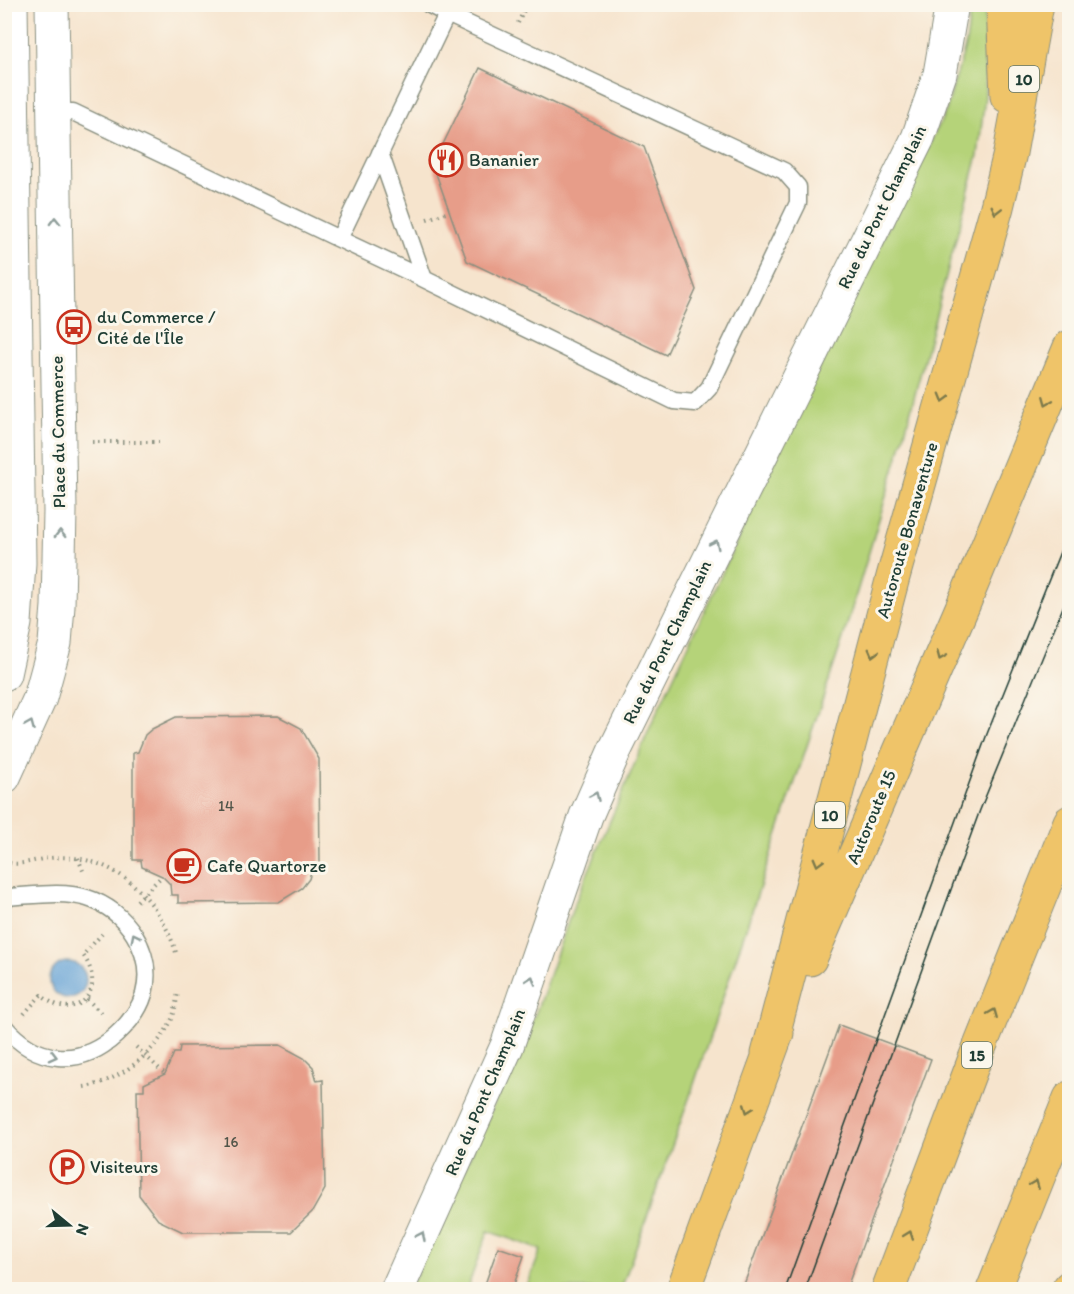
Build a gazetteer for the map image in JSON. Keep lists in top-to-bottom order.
{
  "streets": {
    "highway": [
      "10",
      "Autoroute Bonaventure",
      "Autoroute 15",
      "15"
    ],
    "street": ["Rue du Pont Champlain", "Place du Commerce"]
  },
  "crossings": [
    ["Autoroute Bonaventure", "Autoroute 15"]
  ],
  "one_way": ["Rue du Pont Champlain"],
  "places": {
    "restaurant": ["Bananier"],
    "bus stop": ["du Commerce / Cité de l'Île"],
    "cafe": ["Cafe Quartorze"],
    "parking": ["Visiteurs"]
  },
  "house_numbers": ["14", "16"],
  "north": "right"
}
